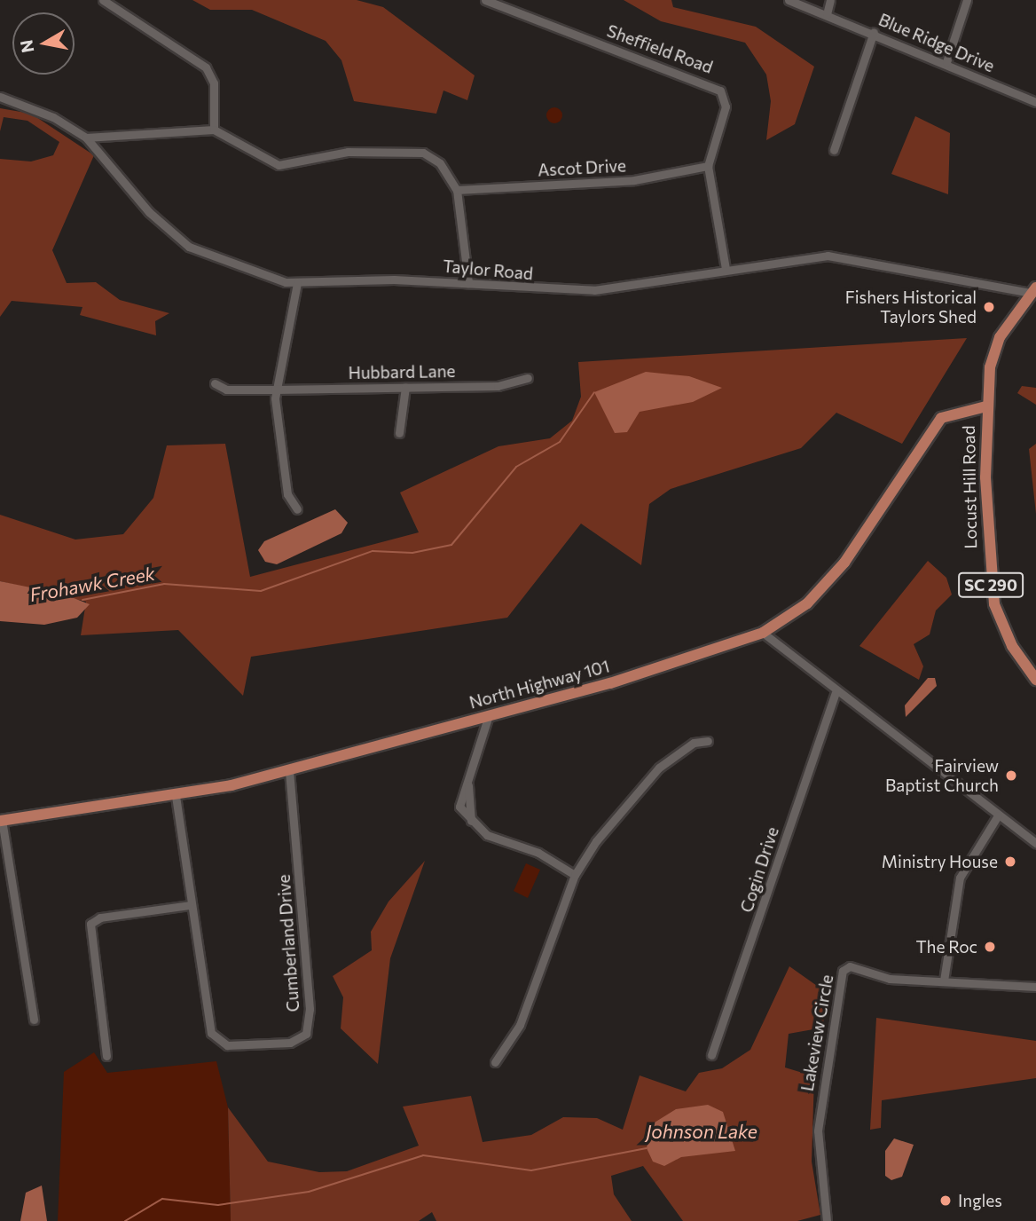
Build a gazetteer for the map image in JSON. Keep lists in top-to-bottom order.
{
  "streets": {
    "main road": ["Locust Hill Road", "SC 290", "North Highway 101"],
    "street": [
      "Blue Ridge Drive",
      "Sheffield Road",
      "Ascot Drive",
      "Taylor Road",
      "Hubbard Lane",
      "Cogin Drive",
      "Cumberland Drive",
      "Lakeview Circle"
    ]
  },
  "crossings": [
    ["Sheffield Road", "Ascot Drive"],
    ["Sheffield Road", "Taylor Road"],
    ["Taylor Road", "Locust Hill Road"],
    ["Locust Hill Road", "North Highway 101"],
    ["North Highway 101", "Cumberland Drive"]
  ],
  "water": ["Frohawk Creek", "Johnson Lake"],
  "places": [
    "Fishers Historical Taylors Shed",
    "Fairview Baptist Church",
    "Ministry House",
    "The Roc",
    "Ingles"
  ],
  "north": "left"
}
